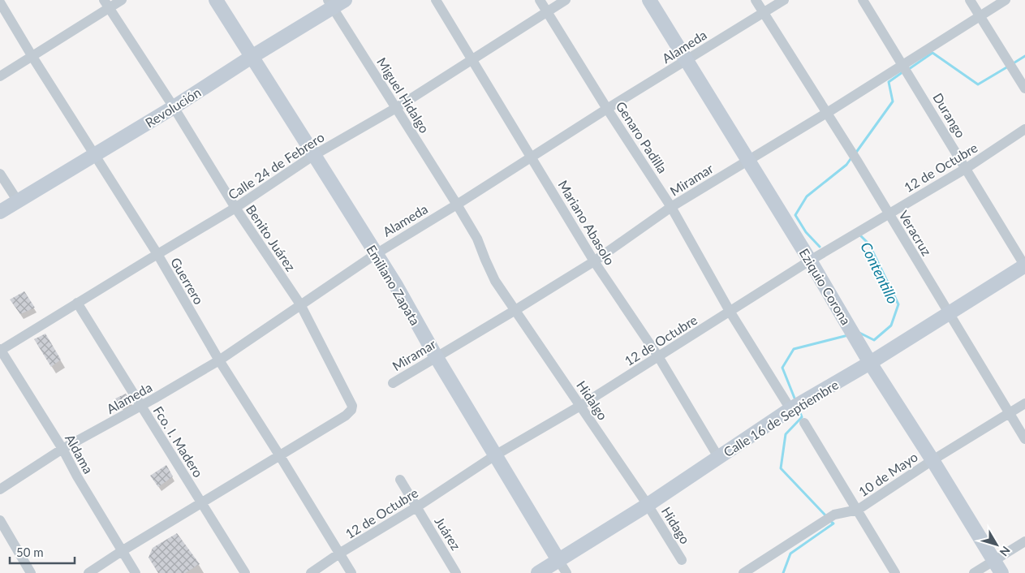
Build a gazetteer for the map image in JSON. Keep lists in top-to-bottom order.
{
  "streets": {
    "street": [
      "Alameda",
      "Miguel Hidalgo",
      "Revolución",
      "Durango",
      "Genaro Padilla",
      "Calle 24 de Febrero",
      "12 de Octubre",
      "Miramar",
      "Mariano Abasolo",
      "Veracruz",
      "Benito Juárez",
      "Guerrero",
      "Emiliano Zapata",
      "Eziquio Corona",
      "Hidalgo",
      "Calle 16 de Septiembre",
      "Fco. I. Madero",
      "Aldama",
      "10 de Mayo",
      "Hidago",
      "Juárez"
    ]
  },
  "crossings": [
    ["Alameda", "Miguel Hidalgo"],
    ["Alameda", "Genaro Padilla"],
    ["Alameda", "Mariano Abasolo"],
    ["Alameda", "Veracruz"],
    ["Alameda", "Benito Juárez"],
    ["Alameda", "Guerrero"],
    ["Alameda", "Emiliano Zapata"],
    ["Alameda", "Eziquio Corona"],
    ["Alameda", "Fco. I. Madero"],
    ["Alameda", "Aldama"],
    ["Miguel Hidalgo", "Revolución"],
    ["Miguel Hidalgo", "Calle 24 de Febrero"],
    ["Miguel Hidalgo", "Miramar"],
    ["Miguel Hidalgo", "Hidalgo"],
    ["Revolución", "Benito Juárez"],
    ["Revolución", "Guerrero"],
    ["Revolución", "Emiliano Zapata"],
    ["Durango", "12 de Octubre"],
    ["Durango", "Miramar"],
    ["Durango", "Calle 16 de Septiembre"],
    ["Genaro Padilla", "Calle 24 de Febrero"],
    ["Genaro Padilla", "12 de Octubre"],
    ["Genaro Padilla", "Miramar"],
    ["Genaro Padilla", "Calle 16 de Septiembre"],
    ["Calle 24 de Febrero", "Mariano Abasolo"],
    ["Calle 24 de Febrero", "Benito Juárez"],
    ["Calle 24 de Febrero", "Guerrero"],
    ["Calle 24 de Febrero", "Emiliano Zapata"],
    ["Calle 24 de Febrero", "Fco. I. Madero"],
    ["Calle 24 de Febrero", "Aldama"],
    ["12 de Octubre", "Mariano Abasolo"],
    ["12 de Octubre", "Veracruz"],
    ["12 de Octubre", "Guerrero"],
    ["12 de Octubre", "Emiliano Zapata"],
    ["12 de Octubre", "Eziquio Corona"],
    ["12 de Octubre", "Hidalgo"],
    ["12 de Octubre", "Juárez"],
    ["Miramar", "Mariano Abasolo"],
    ["Miramar", "Veracruz"],
    ["Miramar", "Emiliano Zapata"],
    ["Miramar", "Eziquio Corona"],
    ["Miramar", "Hidalgo"],
    ["Mariano Abasolo", "Calle 16 de Septiembre"],
    ["Veracruz", "Calle 16 de Septiembre"],
    ["Veracruz", "10 de Mayo"],
    ["Emiliano Zapata", "Calle 16 de Septiembre"],
    ["Eziquio Corona", "Calle 16 de Septiembre"],
    ["Eziquio Corona", "10 de Mayo"],
    ["Hidalgo", "Calle 16 de Septiembre"],
    ["Hidalgo", "Hidago"],
    ["Calle 16 de Septiembre", "Hidago"]
  ],
  "water": ["Contentillo"],
  "scale_bar": "50 m",
  "north": "bottom right"
}
